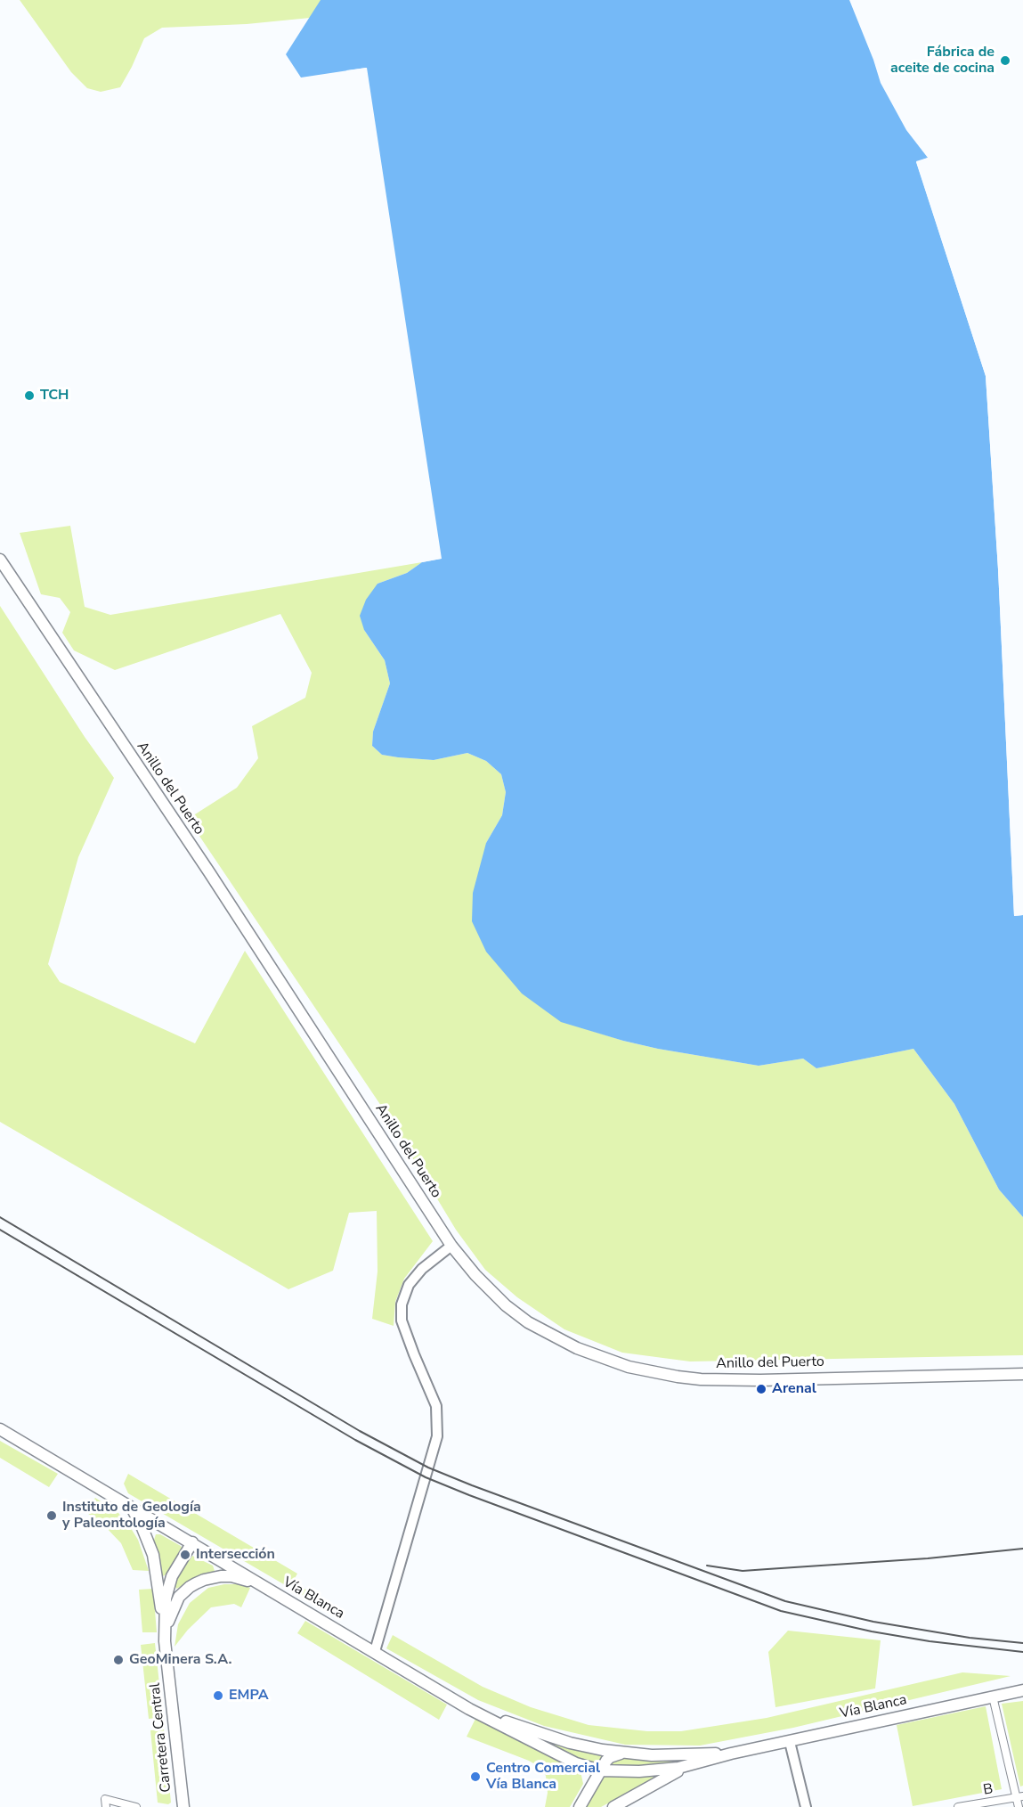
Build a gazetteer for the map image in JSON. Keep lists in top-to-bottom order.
{
  "streets": {
    "main road": ["Anillo del Puerto", "Vía Blanca", "Carretera Central"],
    "street": ["B"]
  },
  "crossings": [
    ["Vía Blanca", "Carretera Central"]
  ],
  "places": [
    "Fábrica de aceite de cocina",
    "TCH",
    "Arenal",
    "Instituto de Geología y Paleontología",
    "Intersección",
    "GeoMinera S.A.",
    "EMPA",
    "Centro Comercial Vía Blanca"
  ]
}
